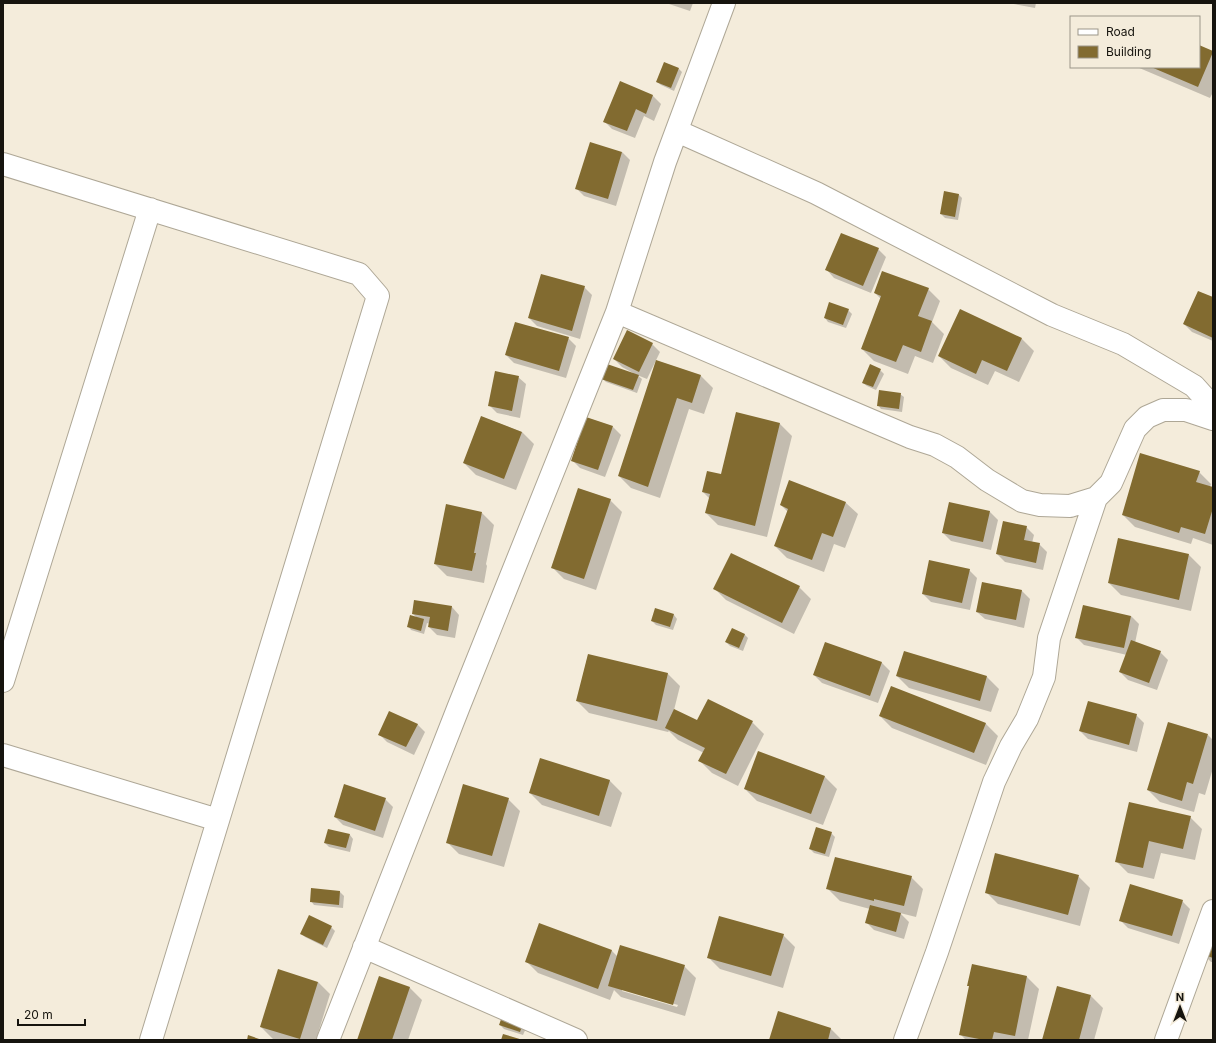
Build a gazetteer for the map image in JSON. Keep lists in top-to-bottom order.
{
  "legend": ["Road", "Building"],
  "scale_bar": "20 m",
  "north": "top"
}
